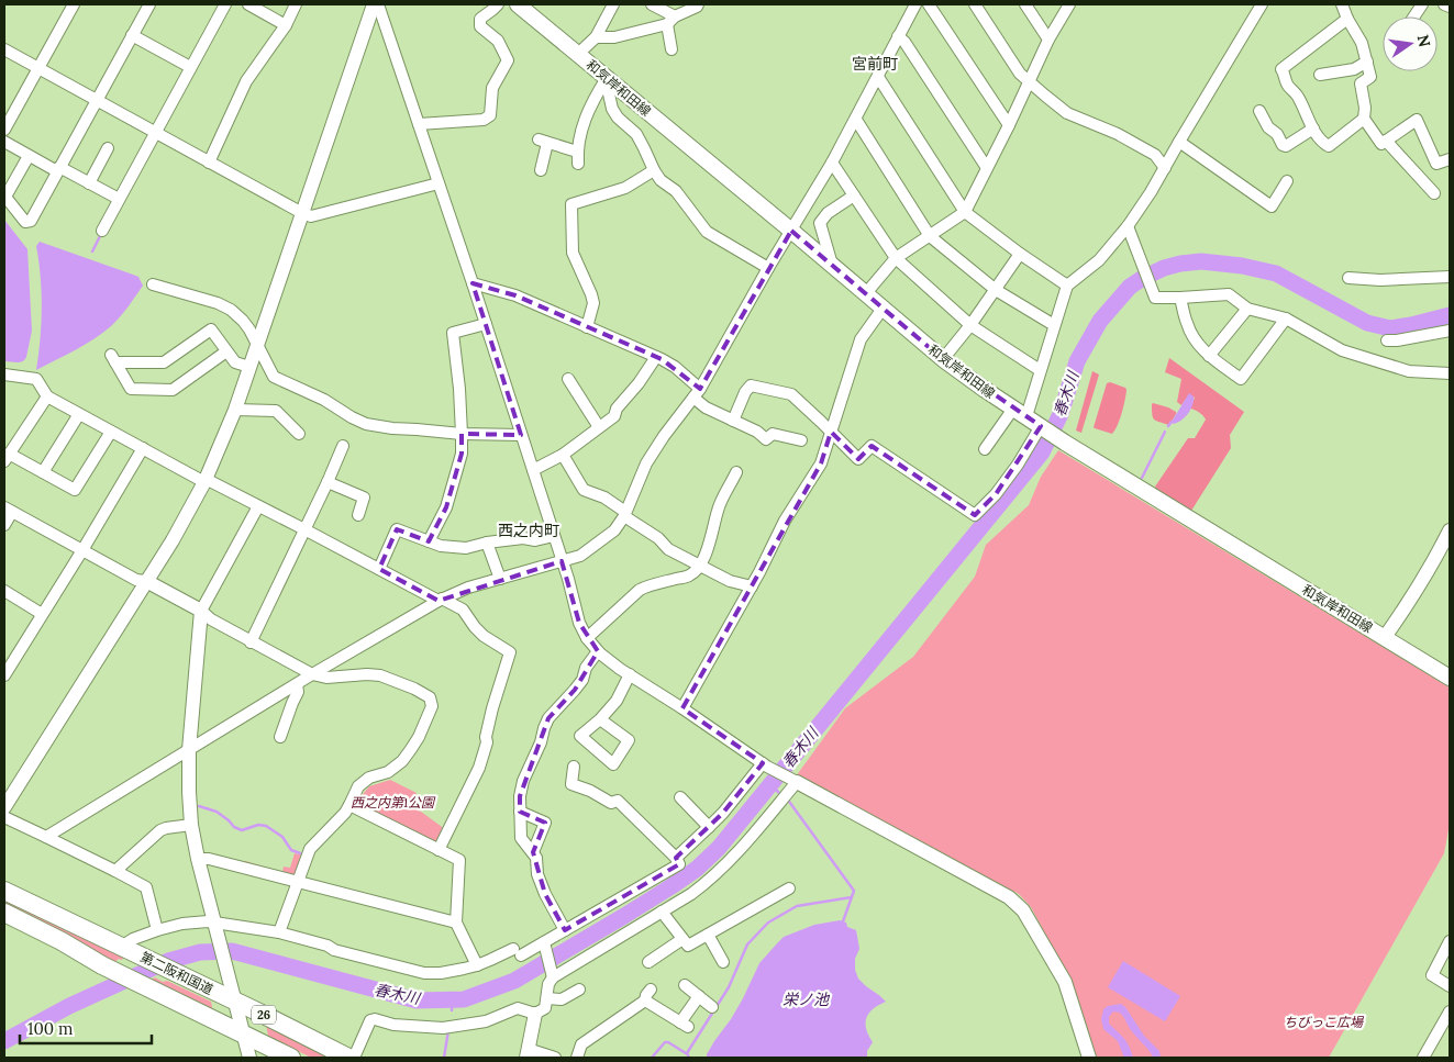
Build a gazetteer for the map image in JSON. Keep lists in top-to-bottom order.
{
  "streets": {
    "highway": ["第二阪和国道", "26"],
    "main road": ["和気岸和田線"]
  },
  "districts": ["宮前町", "西之内町"],
  "water": ["春木川", "栄ノ池"],
  "parks": ["西之内第1公園", "ちびっこ広場"],
  "scale_bar": "100 m",
  "north": "right"
}
